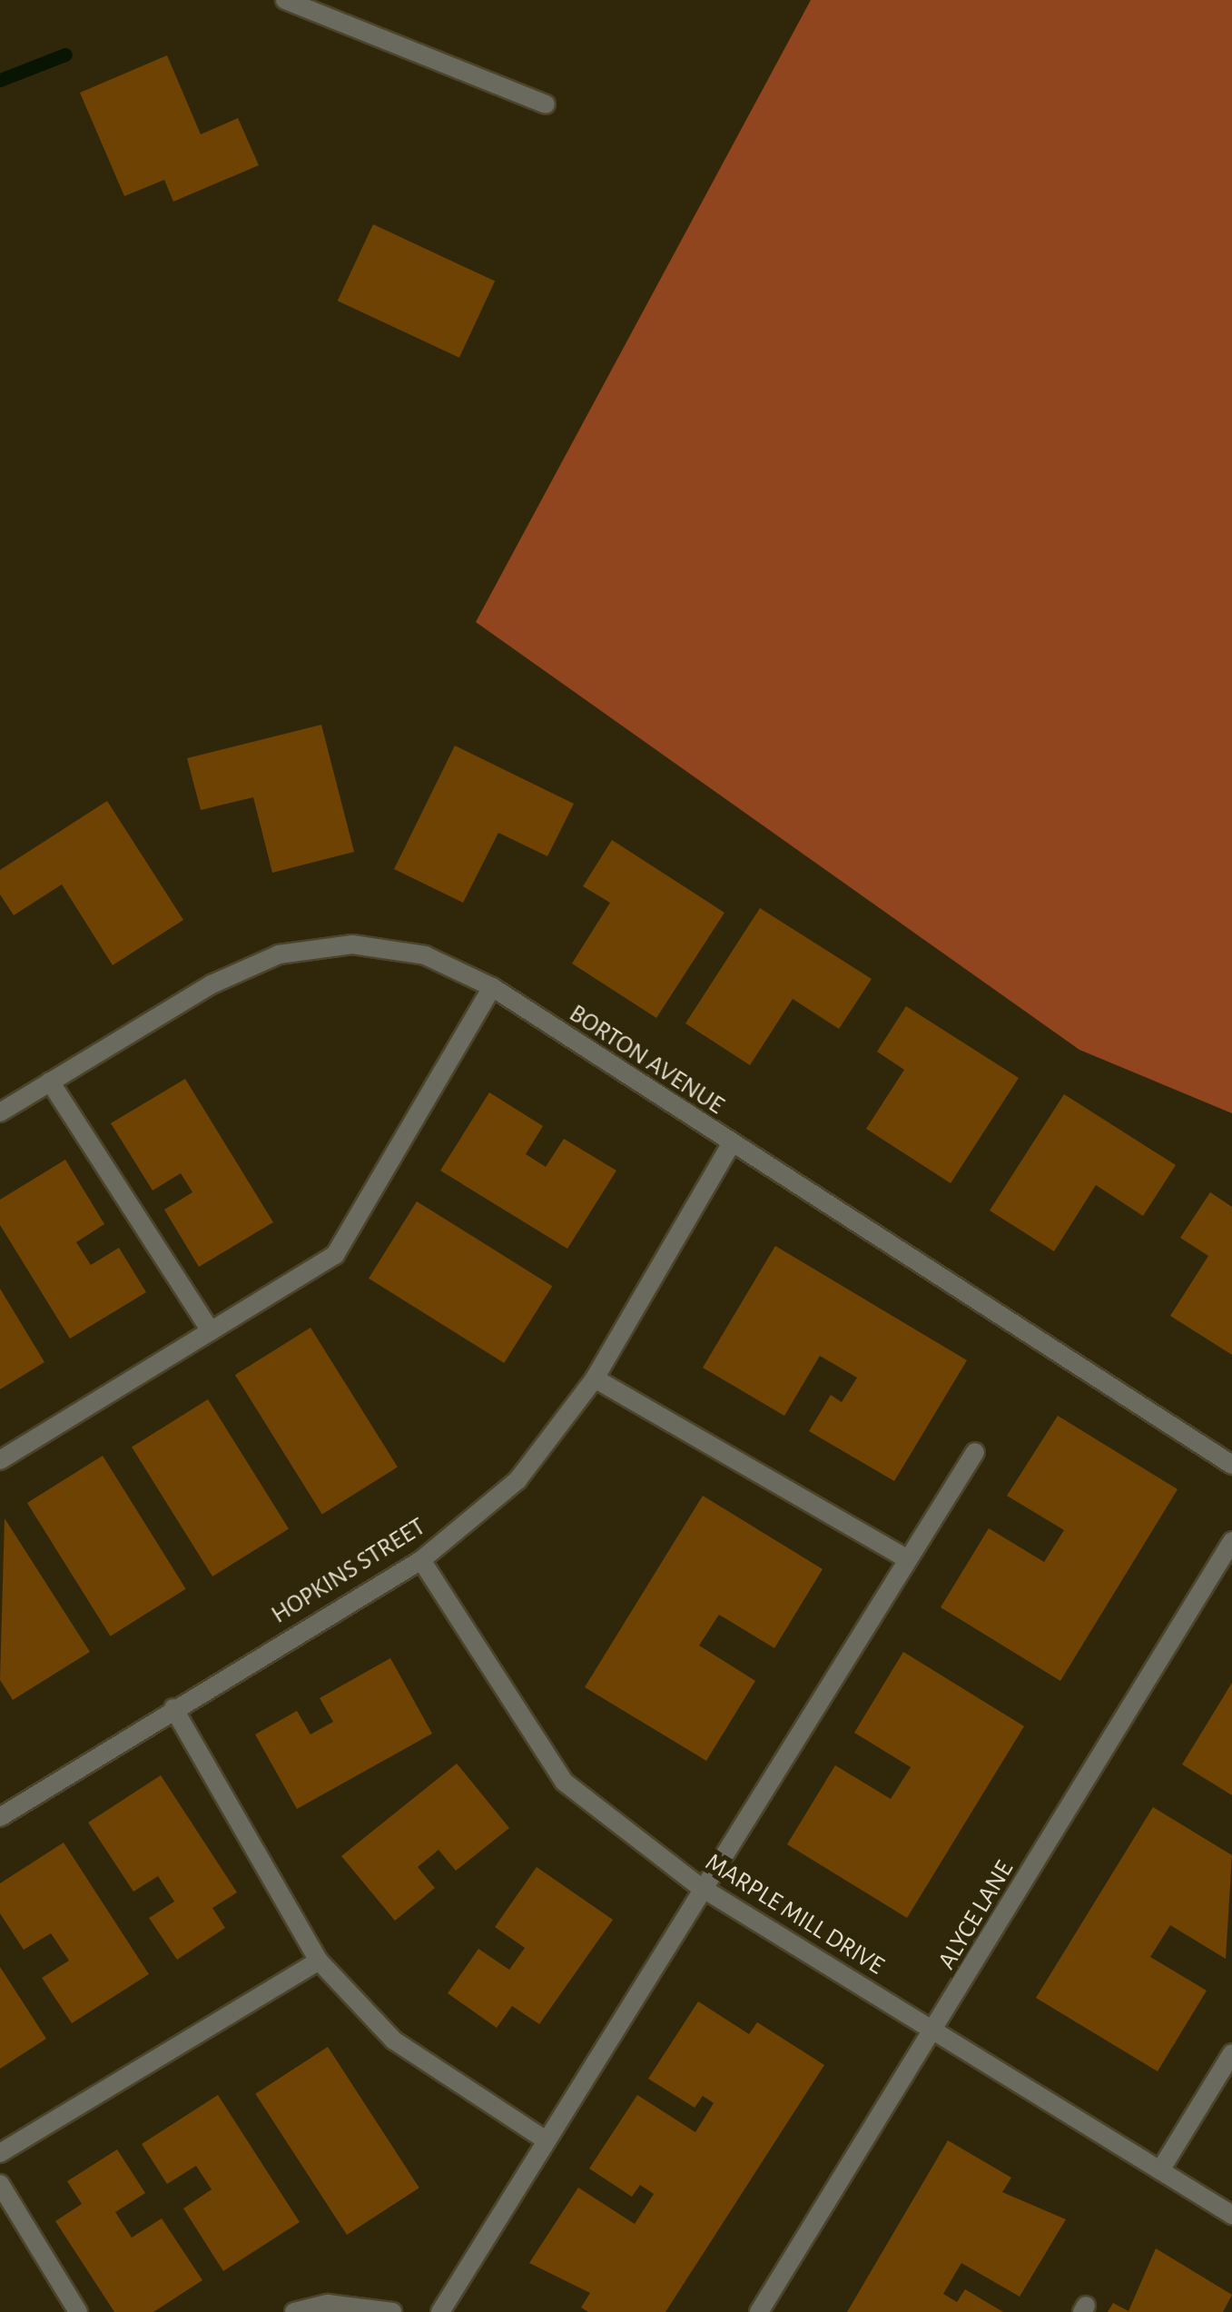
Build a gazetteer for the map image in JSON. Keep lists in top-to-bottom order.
{
  "streets": {
    "street": [
      "BORTON AVENUE",
      "HOPKINS STREET",
      "MARPLE MILL DRIVE",
      "ALYCE LANE"
    ]
  },
  "crossings": [
    ["BORTON AVENUE", "HOPKINS STREET"],
    ["HOPKINS STREET", "MARPLE MILL DRIVE"],
    ["MARPLE MILL DRIVE", "ALYCE LANE"]
  ]
}
